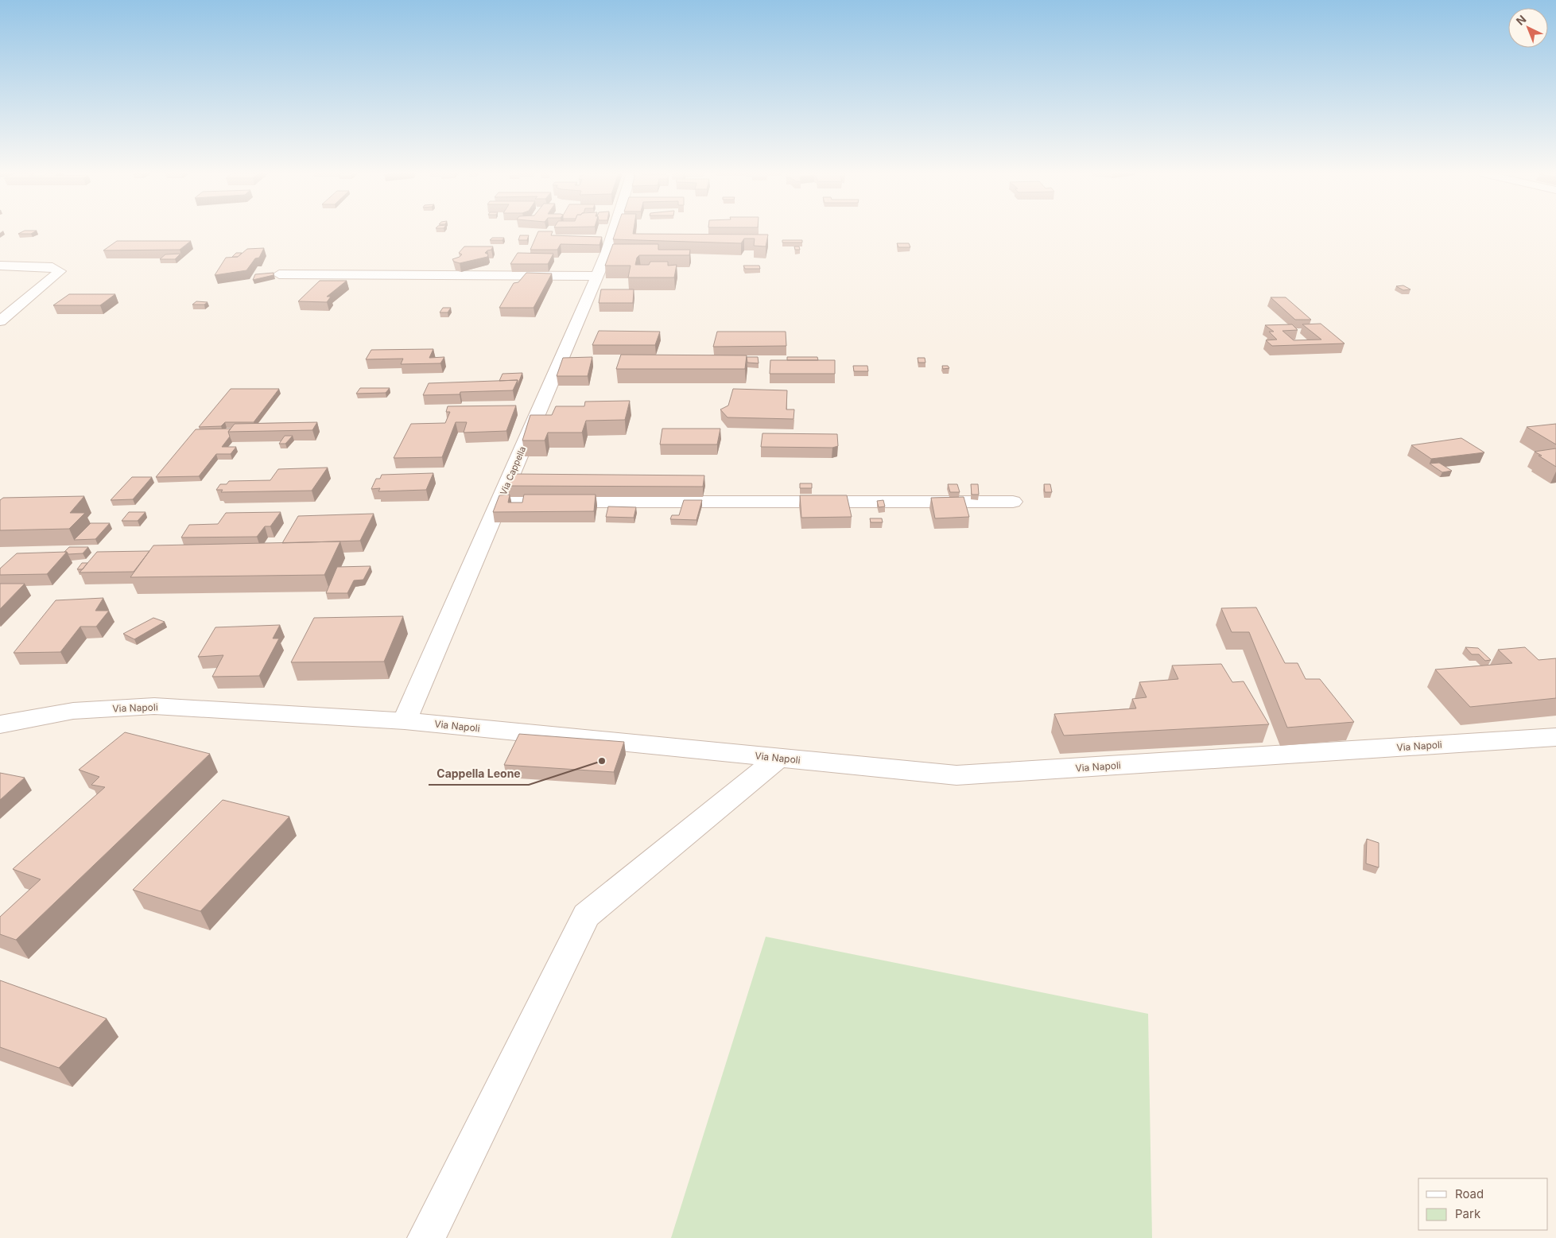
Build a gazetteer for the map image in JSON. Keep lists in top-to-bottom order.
{
  "streets": {
    "street": ["Via Cappella", "Via Napoli"]
  },
  "crossings": [
    ["Via Cappella", "Via Napoli"]
  ],
  "places": ["Cappella Leone"],
  "legend": ["Road", "Park"],
  "north": "top left"
}
